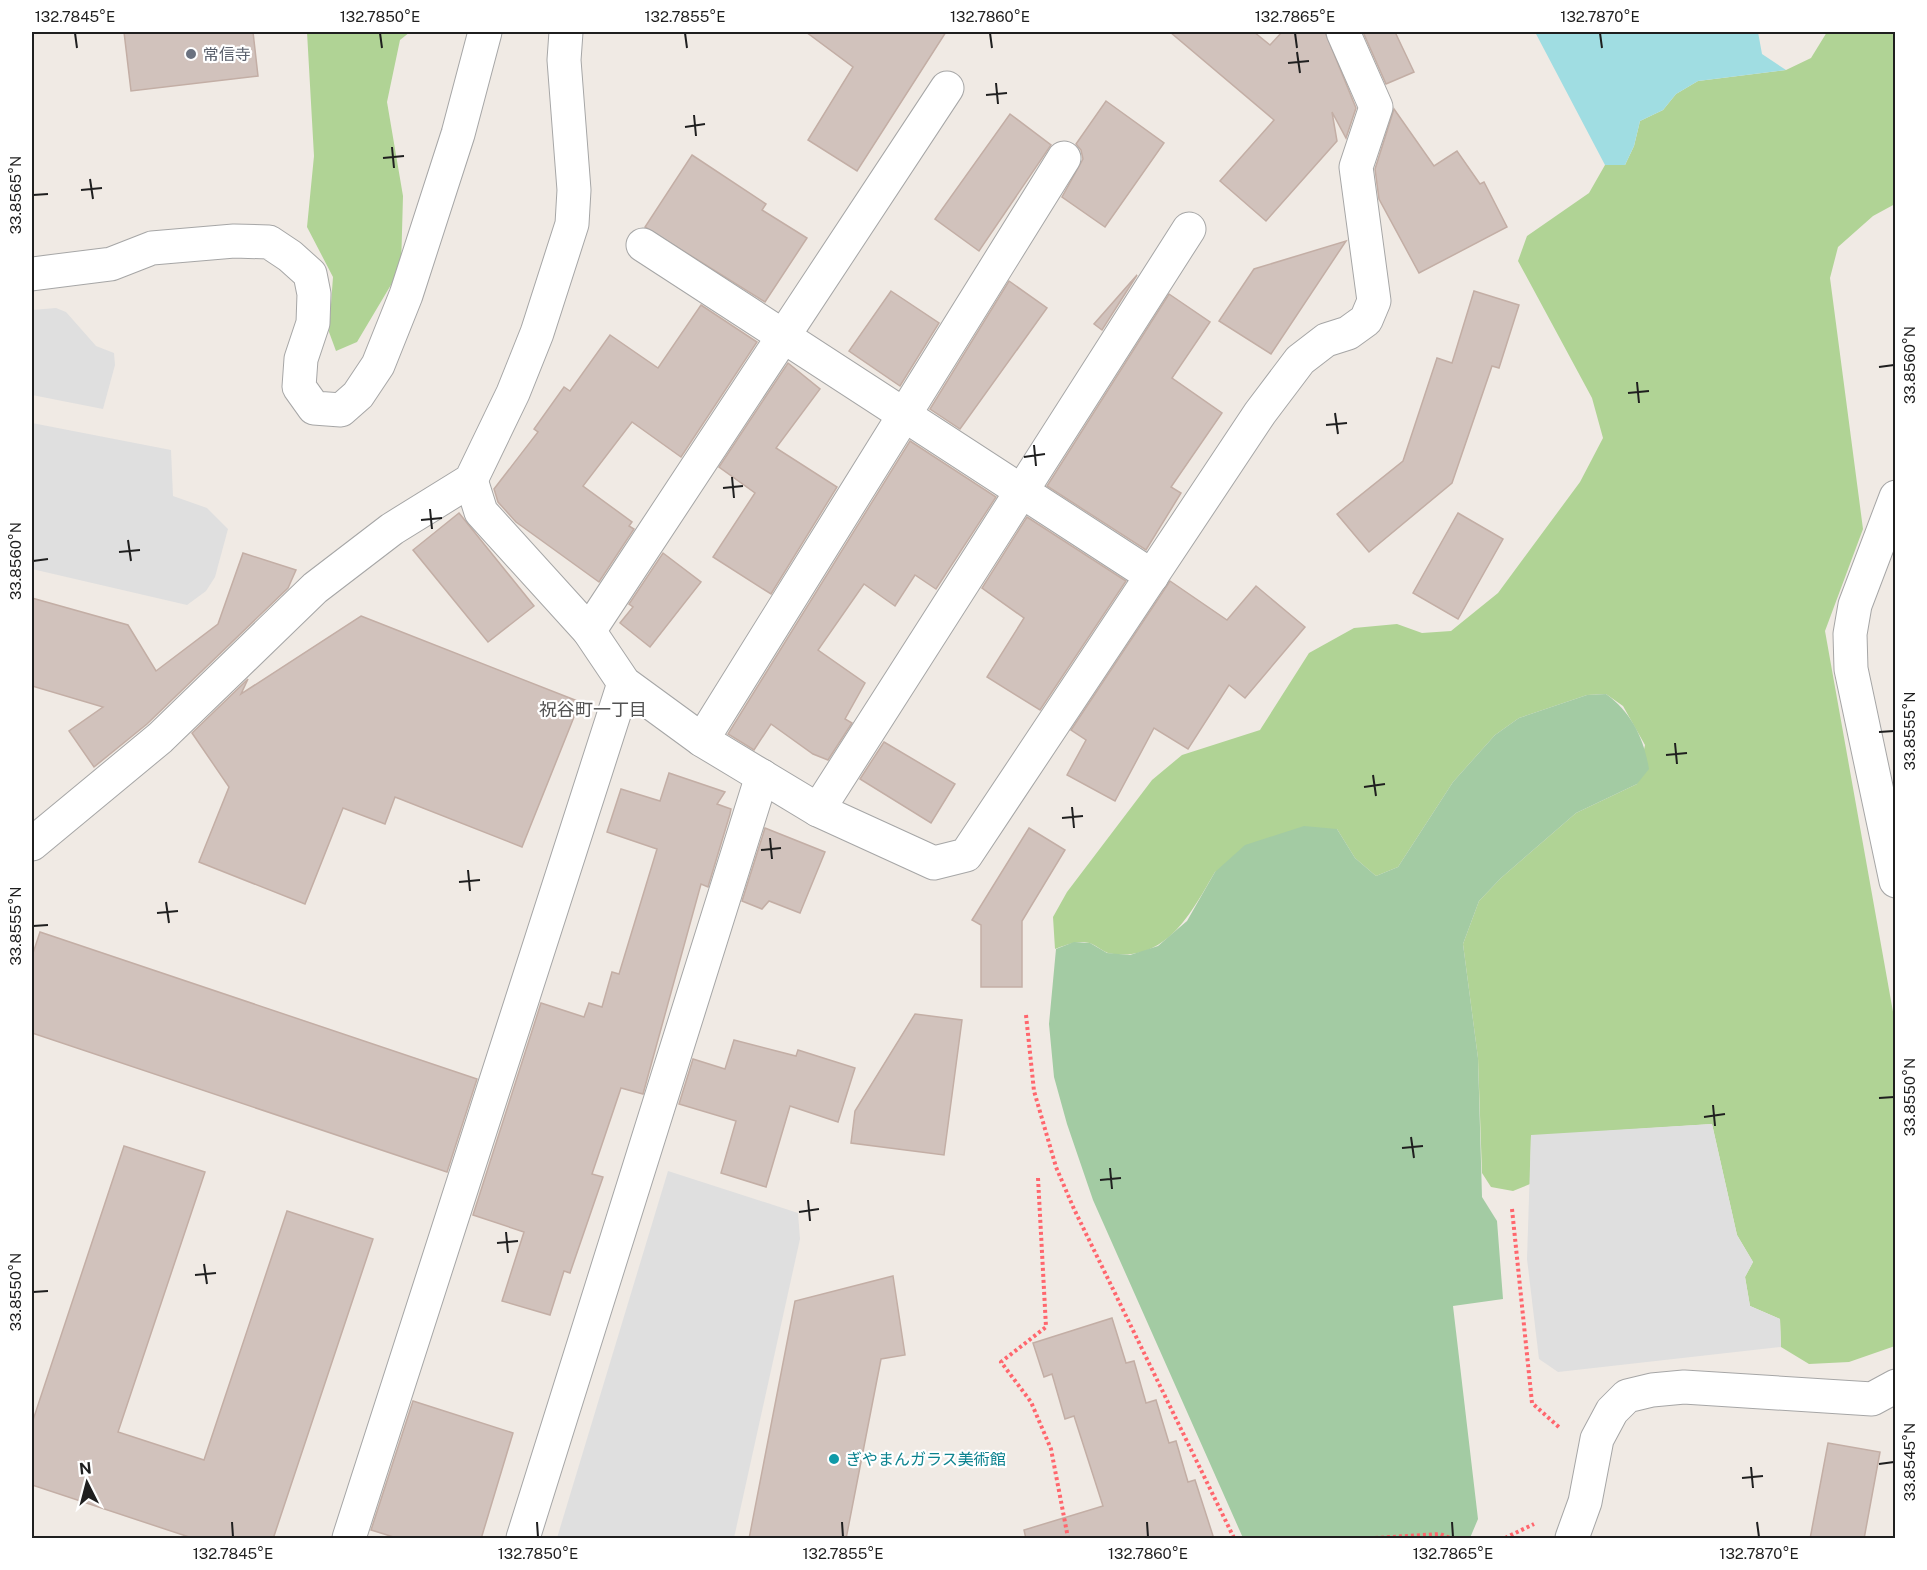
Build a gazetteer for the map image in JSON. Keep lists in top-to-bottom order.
{
  "districts": ["祝谷町一丁目"],
  "places": ["常信寺", "ぎやまんガラス美術館"],
  "north": "top",
  "coordinates": [
    "132.7845°E",
    "132.7850°E",
    "132.7855°E",
    "132.7860°E",
    "132.7865°E",
    "132.7870°E",
    "33.8565°N",
    "33.8560°N",
    "33.8555°N",
    "33.8550°N",
    "33.8545°N"
  ]
}
